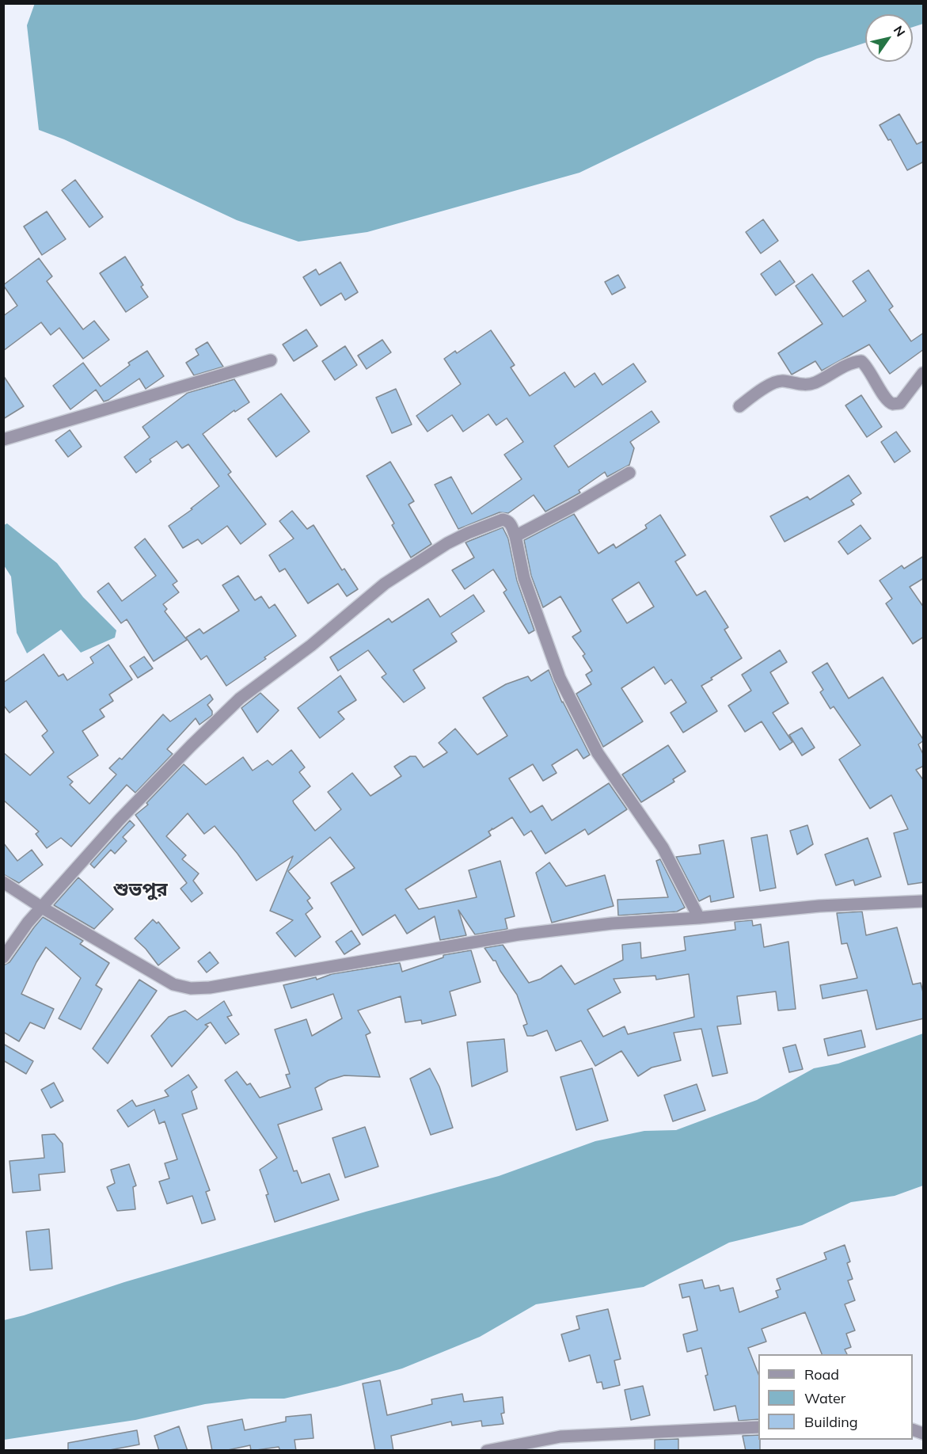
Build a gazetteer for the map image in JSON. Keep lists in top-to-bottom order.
{
  "districts": ["শুভপুর"],
  "legend": ["Road", "Water", "Building"],
  "north": "top right"
}
